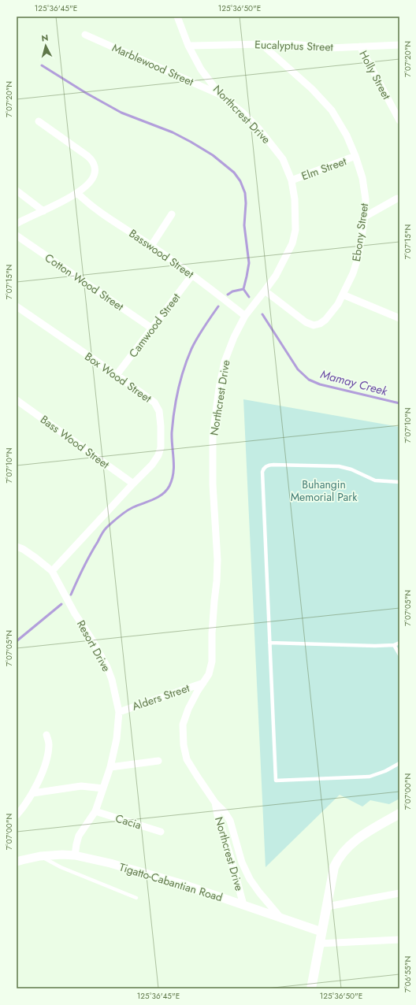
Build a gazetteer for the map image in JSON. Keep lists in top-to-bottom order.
{
  "streets": {
    "street": [
      "Eucalyptus Street",
      "Marblewood Street",
      "Holly Street",
      "Northcrest Drive",
      "Elm Street",
      "Ebony Street",
      "Basswood Street",
      "Cotton Wood Street",
      "Camwood Street",
      "Box Wood Street",
      "Bass Wood Street",
      "Resort Drive",
      "Alders Street",
      "Cacia",
      "Tigatto-Cabantian Road"
    ]
  },
  "crossings": [
    ["Eucalyptus Street", "Holly Street"],
    ["Eucalyptus Street", "Northcrest Drive"],
    ["Eucalyptus Street", "Ebony Street"],
    ["Marblewood Street", "Northcrest Drive"],
    ["Northcrest Drive", "Elm Street"],
    ["Northcrest Drive", "Ebony Street"],
    ["Northcrest Drive", "Basswood Street"],
    ["Northcrest Drive", "Alders Street"],
    ["Northcrest Drive", "Tigatto-Cabantian Road"],
    ["Elm Street", "Ebony Street"],
    ["Basswood Street", "Camwood Street"],
    ["Cotton Wood Street", "Camwood Street"],
    ["Camwood Street", "Box Wood Street"],
    ["Box Wood Street", "Bass Wood Street"],
    ["Box Wood Street", "Resort Drive"],
    ["Resort Drive", "Alders Street"],
    ["Resort Drive", "Cacia"],
    ["Resort Drive", "Tigatto-Cabantian Road"]
  ],
  "water": ["Mamay Creek"],
  "parks": ["Buhangin Memorial Park"],
  "north": "top",
  "coordinates": [
    "125°36'45\"E",
    "125°36'50\"E",
    "7°07'20\"N",
    "7°07'15\"N",
    "7°07'10\"N",
    "7°07'05\"N",
    "7°07'00\"N",
    "7°06'55\"N"
  ]
}
